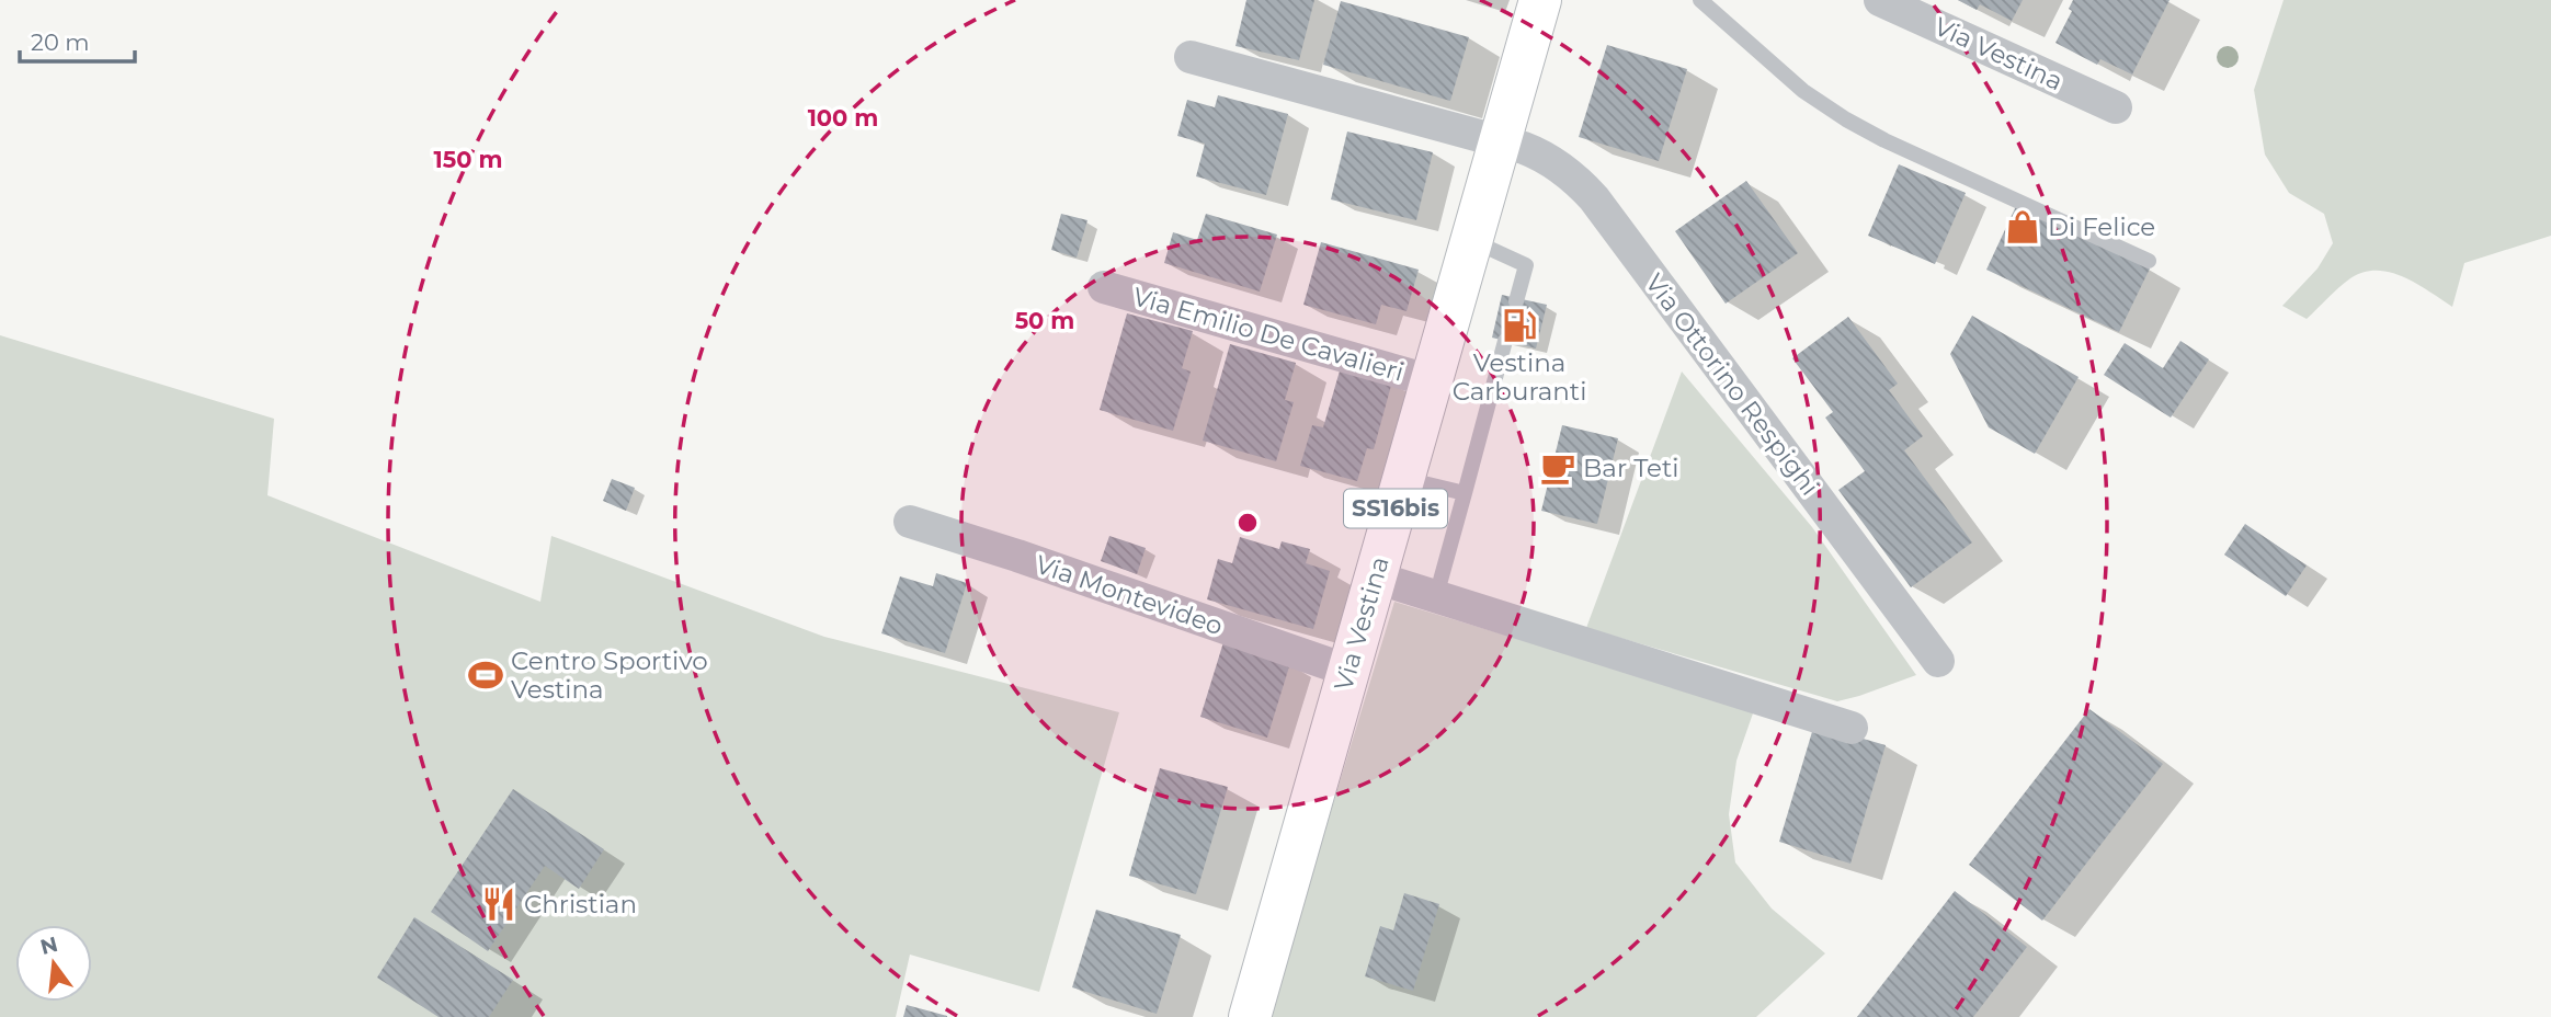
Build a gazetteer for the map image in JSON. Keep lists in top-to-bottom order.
{
  "streets": {
    "main road": ["Via Vestina", "SS16bis"],
    "street": ["Via Emilio De Cavalieri", "Via Ottorino Respighi", "Via Montevideo"]
  },
  "crossings": [
    ["Via Vestina", "Via Emilio De Cavalieri"],
    ["Via Vestina", "Via Ottorino Respighi"],
    ["Via Vestina", "Via Montevideo"]
  ],
  "places": {
    "shop": ["Di Felice"],
    "fuel station": ["Vestina Carburanti"],
    "cafe": ["Bar Teti"],
    "sports": ["Centro Sportivo Vestina"],
    "restaurant": ["Christian"]
  },
  "scale_bar": "20 m",
  "north": "top",
  "rings": ["100 m", "150 m", "50 m"]
}
